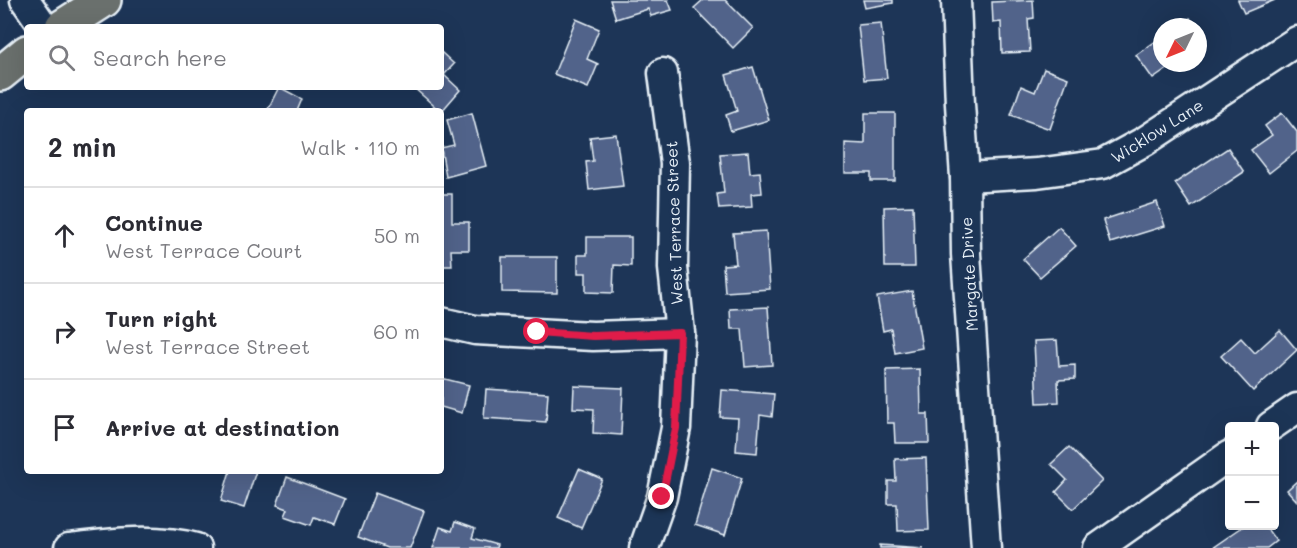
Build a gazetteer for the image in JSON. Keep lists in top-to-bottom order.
{
  "streets": {
    "street": ["Wicklow Lane", "West Terrace Street", "Margate Drive"]
  },
  "crossings": [
    ["Wicklow Lane", "Margate Drive"]
  ],
  "north": "bottom left",
  "page": {
    "search": "Search here",
    "heading": ["2 min", "Walk · 110 m"],
    "list": [
      ["Continue", "West Terrace Court", "50 m"],
      ["Turn right", "West Terrace Street", "60 m"],
      "Arrive at destination"
    ],
    "map_buttons": ["+", "−"]
  }
}
